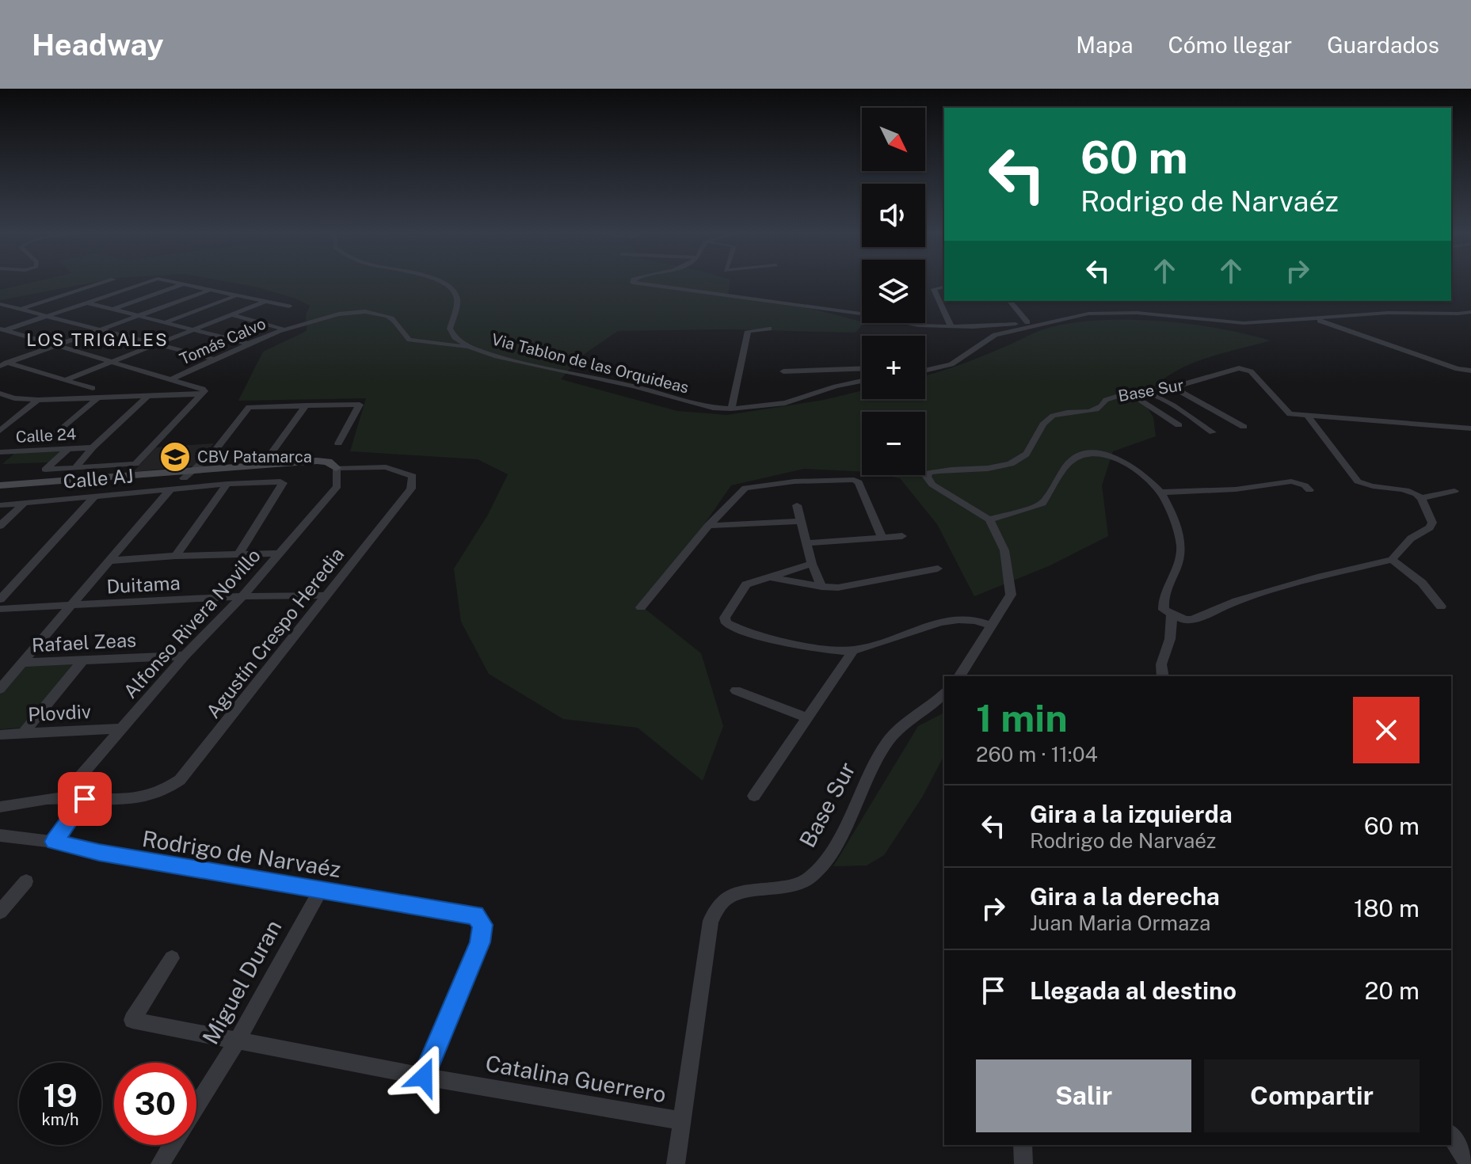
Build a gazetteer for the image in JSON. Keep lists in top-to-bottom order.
{
  "streets": {
    "street": [
      "Tomás Calvo",
      "Via Tablon de las Orquideas",
      "Base Sur",
      "Calle 24",
      "Calle AJ",
      "Duitama",
      "Alfonso Rivera Novillo",
      "Agustín Crespo Heredia",
      "Rafael Zeas",
      "Plovdiv",
      "Rodrigo de Narvaéz",
      "Miguel Duran",
      "Catalina Guerrero"
    ]
  },
  "crossings": [
    ["Tomás Calvo", "Via Tablon de las Orquideas"],
    ["Base Sur", "Catalina Guerrero"],
    ["Duitama", "Alfonso Rivera Novillo"],
    ["Duitama", "Agustín Crespo Heredia"],
    ["Alfonso Rivera Novillo", "Agustín Crespo Heredia"],
    ["Alfonso Rivera Novillo", "Rafael Zeas"],
    ["Alfonso Rivera Novillo", "Plovdiv"],
    ["Rodrigo de Narvaéz", "Miguel Duran"],
    ["Rodrigo de Narvaéz", "Catalina Guerrero"],
    ["Miguel Duran", "Catalina Guerrero"]
  ],
  "districts": ["LOS TRIGALES"],
  "places": {
    "school or university": ["CBV Patamarca"]
  },
  "north": "bottom right",
  "page": {
    "header": "Headway",
    "nav": ["Mapa", "Cómo llegar", "Guardados"],
    "map_buttons": ["+", "−"],
    "turn": ["60 m", "Rodrigo de Narvaéz"],
    "heading": ["1 min", "260 m · 11:04"],
    "list": [
      {
        "name": "Gira a la izquierda",
        "note": "Rodrigo de Narvaéz",
        "value": "60 m"
      },
      {
        "name": "Gira a la derecha",
        "note": "Juan Maria Ormaza",
        "value": "180 m"
      },
      {
        "name": "Llegada al destino",
        "value": "20 m"
      }
    ],
    "buttons": ["Salir", "Compartir"],
    "speed": "19 km/h",
    "limit": "30"
  }
}
